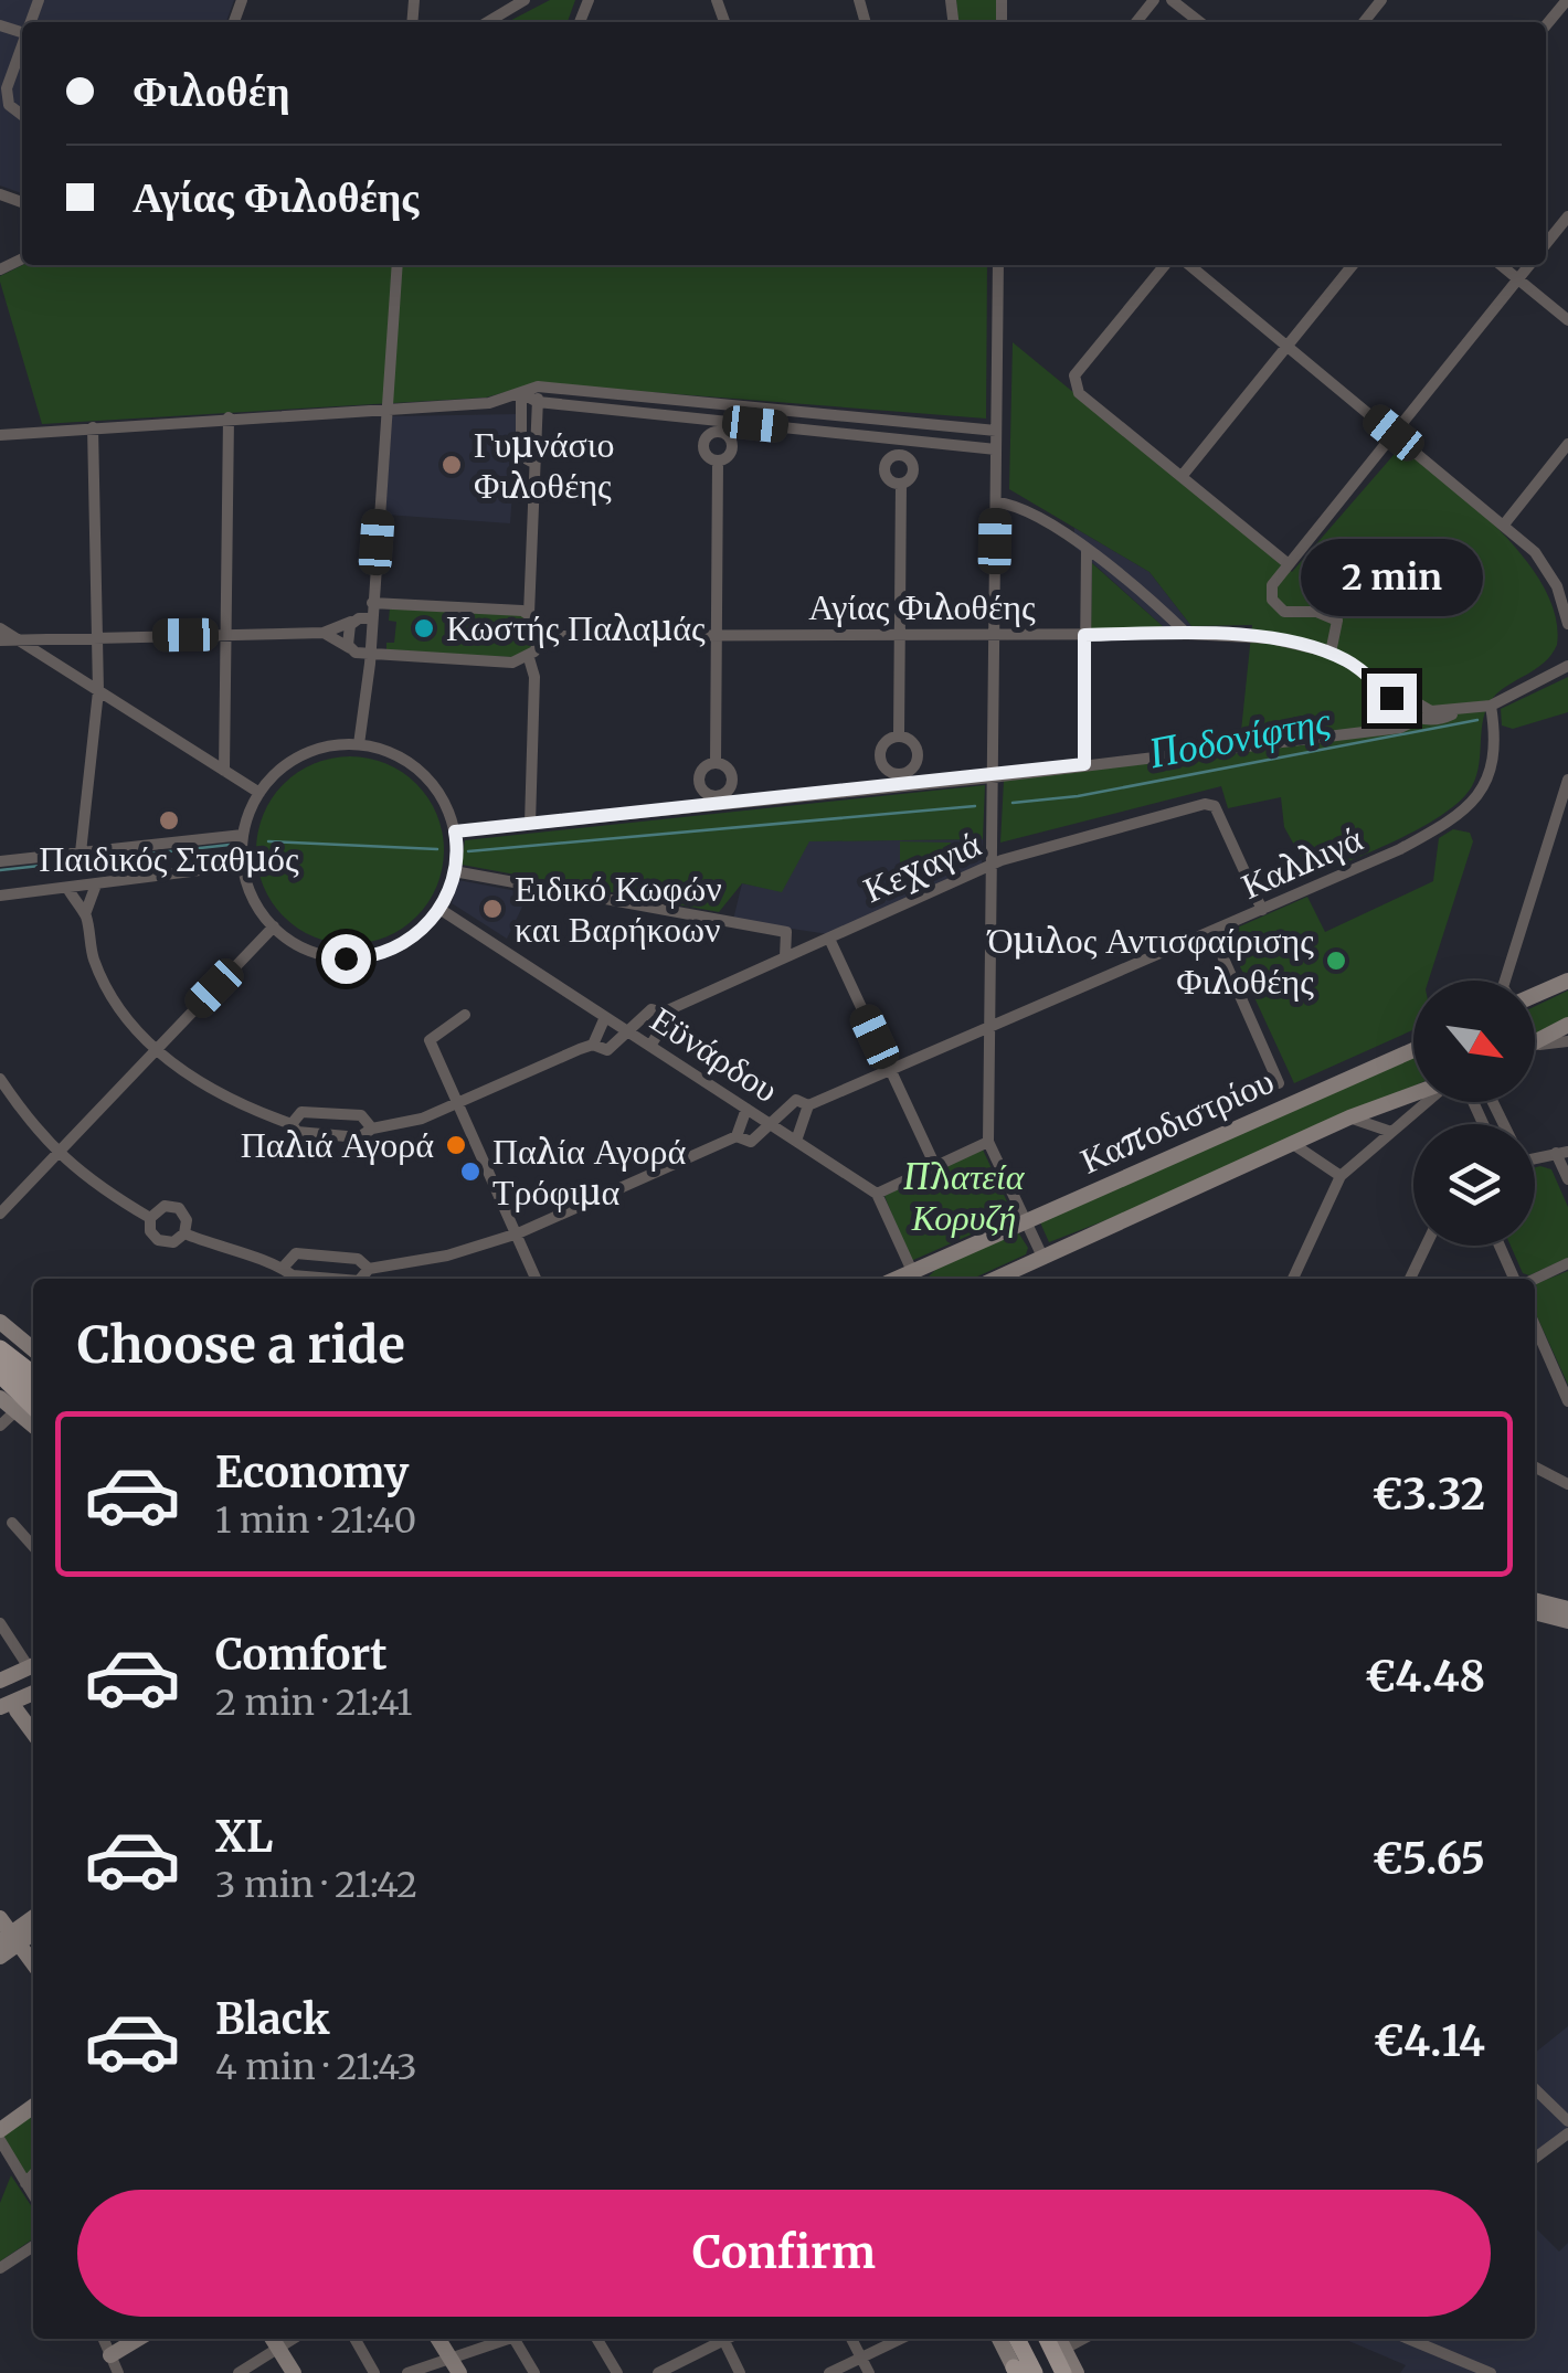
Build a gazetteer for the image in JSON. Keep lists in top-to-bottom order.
{
  "streets": {
    "main road": ["Καποδιστρίου"],
    "street": [
      "Αγίας Φιλοθέης",
      "Καλλιγά",
      "Κεχαγιά",
      "Εϋνάρδου"
    ]
  },
  "crossings": [
    ["Καλλιγά", "Κεχαγιά"],
    ["Καλλιγά", "Εϋνάρδου"],
    ["Κεχαγιά", "Εϋνάρδου"]
  ],
  "water": ["Ποδονίφτης"],
  "parks": ["Πλατεία Κορυζή"],
  "places": [
    "Γυμνάσιο Φιλοθέης",
    "Κωστής Παλαμάς",
    "Παιδικός Σταθμός",
    "Ειδικό Κωφών και Βαρήκοων",
    "Όμιλος Αντισφαίρισης Φιλοθέης",
    "Παλιά Αγορά",
    "Παλία Αγορά Τρόφιμα"
  ],
  "north": "bottom right",
  "page": {
    "banner": ["Φιλοθέη", "Αγίας Φιλοθέης"],
    "bubble": "2 min",
    "heading": "Choose a ride",
    "list": [
      {
        "name": "Economy",
        "note": "1 min · 21:40",
        "value": "€3.32"
      },
      {
        "name": "Comfort",
        "note": "2 min · 21:41",
        "value": "€4.48"
      },
      {
        "name": "XL",
        "note": "3 min · 21:42",
        "value": "€5.65"
      },
      {
        "name": "Black",
        "note": "4 min · 21:43",
        "value": "€4.14"
      }
    ],
    "buttons": "Confirm"
  }
}
